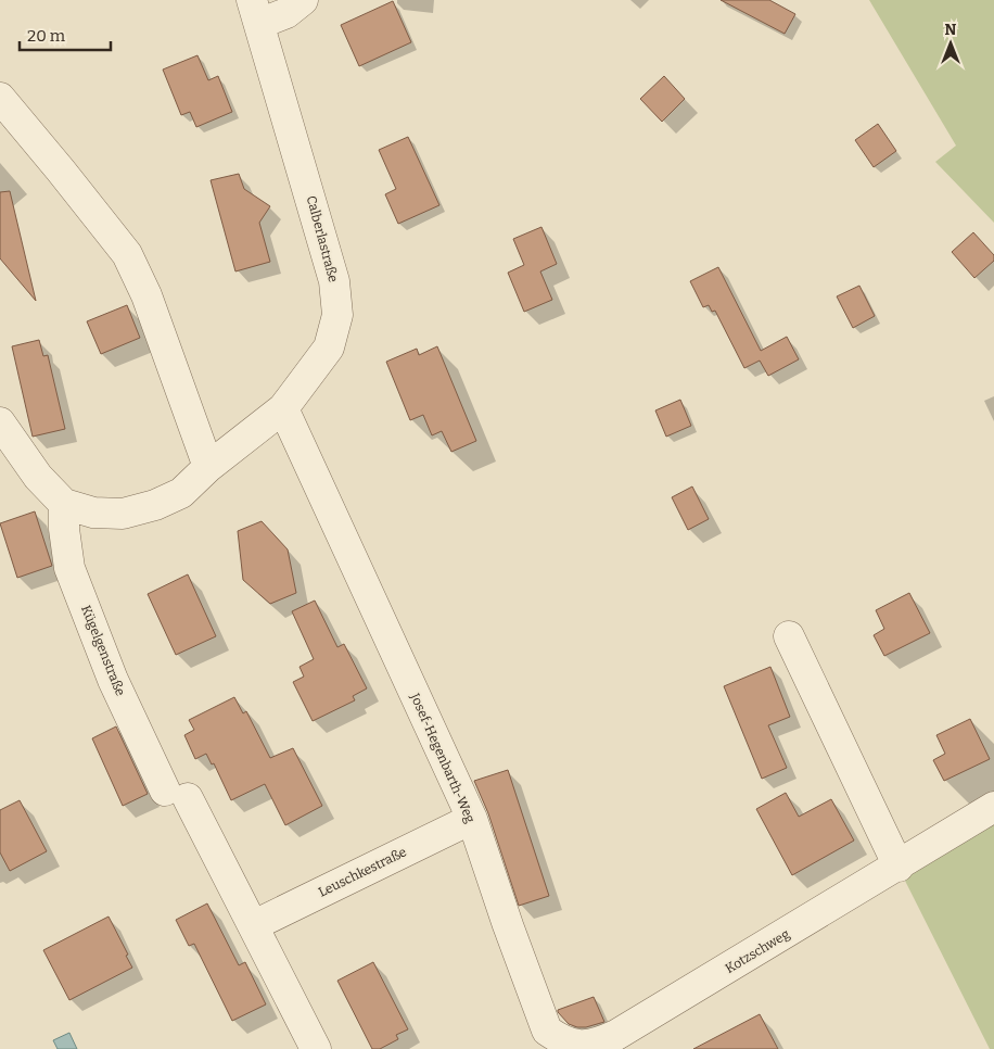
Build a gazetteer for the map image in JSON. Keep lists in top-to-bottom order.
{
  "streets": {
    "street": [
      "Calberlastraße",
      "Kügelgenstraße",
      "Josef-Hegenbarth-Weg",
      "Leuschkestraße",
      "Kotzschweg"
    ]
  },
  "crossings": [
    ["Calberlastraße", "Kügelgenstraße"],
    ["Calberlastraße", "Josef-Hegenbarth-Weg"],
    ["Kügelgenstraße", "Leuschkestraße"],
    ["Josef-Hegenbarth-Weg", "Leuschkestraße"],
    ["Josef-Hegenbarth-Weg", "Kotzschweg"]
  ],
  "scale_bar": "20 m",
  "north": "top"
}
